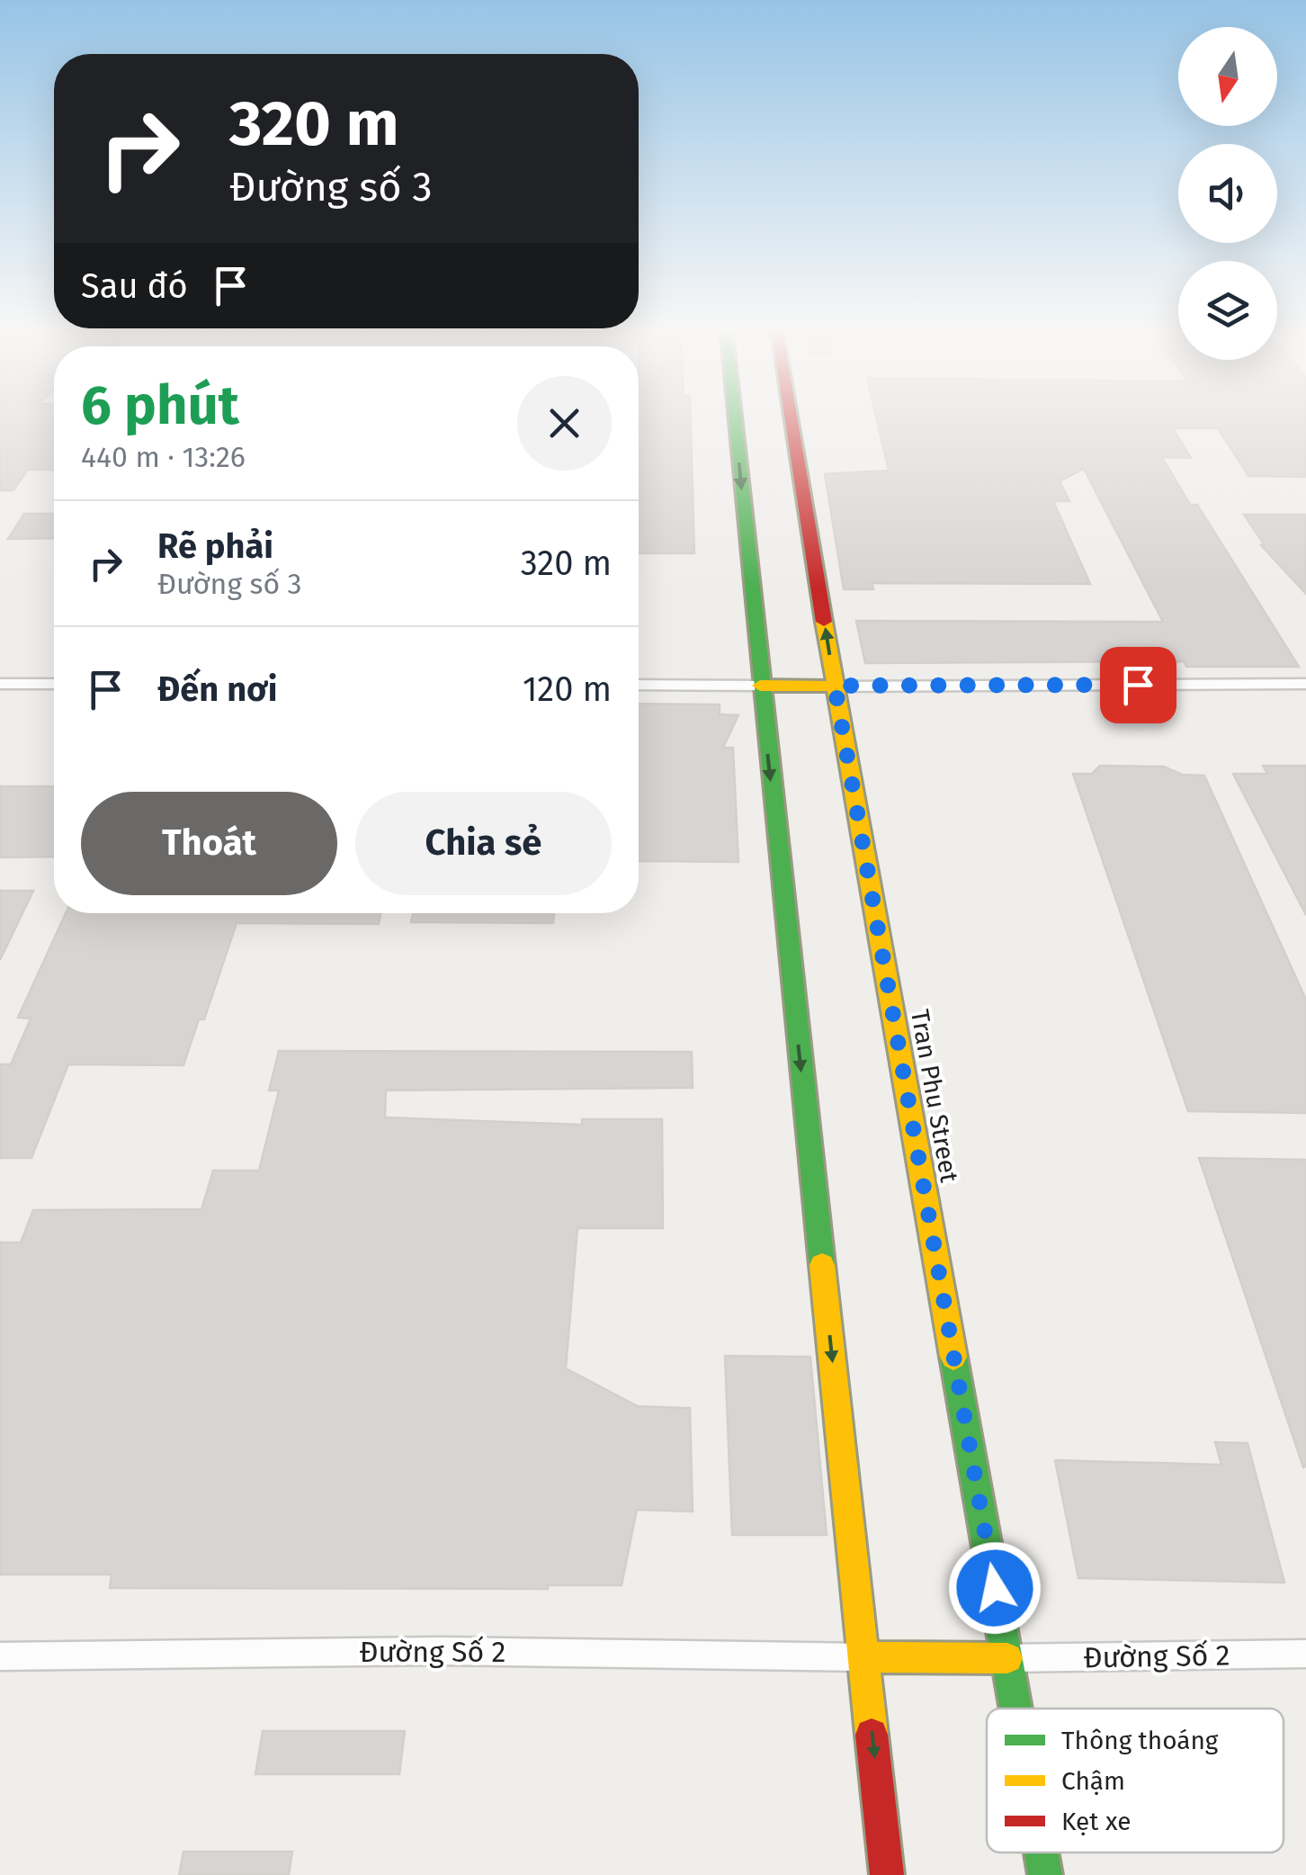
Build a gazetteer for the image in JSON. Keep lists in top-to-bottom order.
{
  "streets": {
    "main road": ["Tran Phu Street"],
    "street": ["Đường Số 2"]
  },
  "crossings": [
    ["Tran Phu Street", "Đường Số 2"]
  ],
  "legend": ["Thông thoáng", "Chậm", "Kẹt xe"],
  "north": "bottom",
  "page": {
    "turn": ["320 m", "Đường số 3"],
    "then": "Sau đó",
    "heading": ["6 phút", "440 m · 13:26"],
    "list": [
      {
        "name": "Rẽ phải",
        "note": "Đường số 3",
        "value": "320 m"
      },
      {
        "name": "Đến nơi",
        "value": "120 m"
      }
    ],
    "buttons": ["Thoát", "Chia sẻ"]
  }
}
